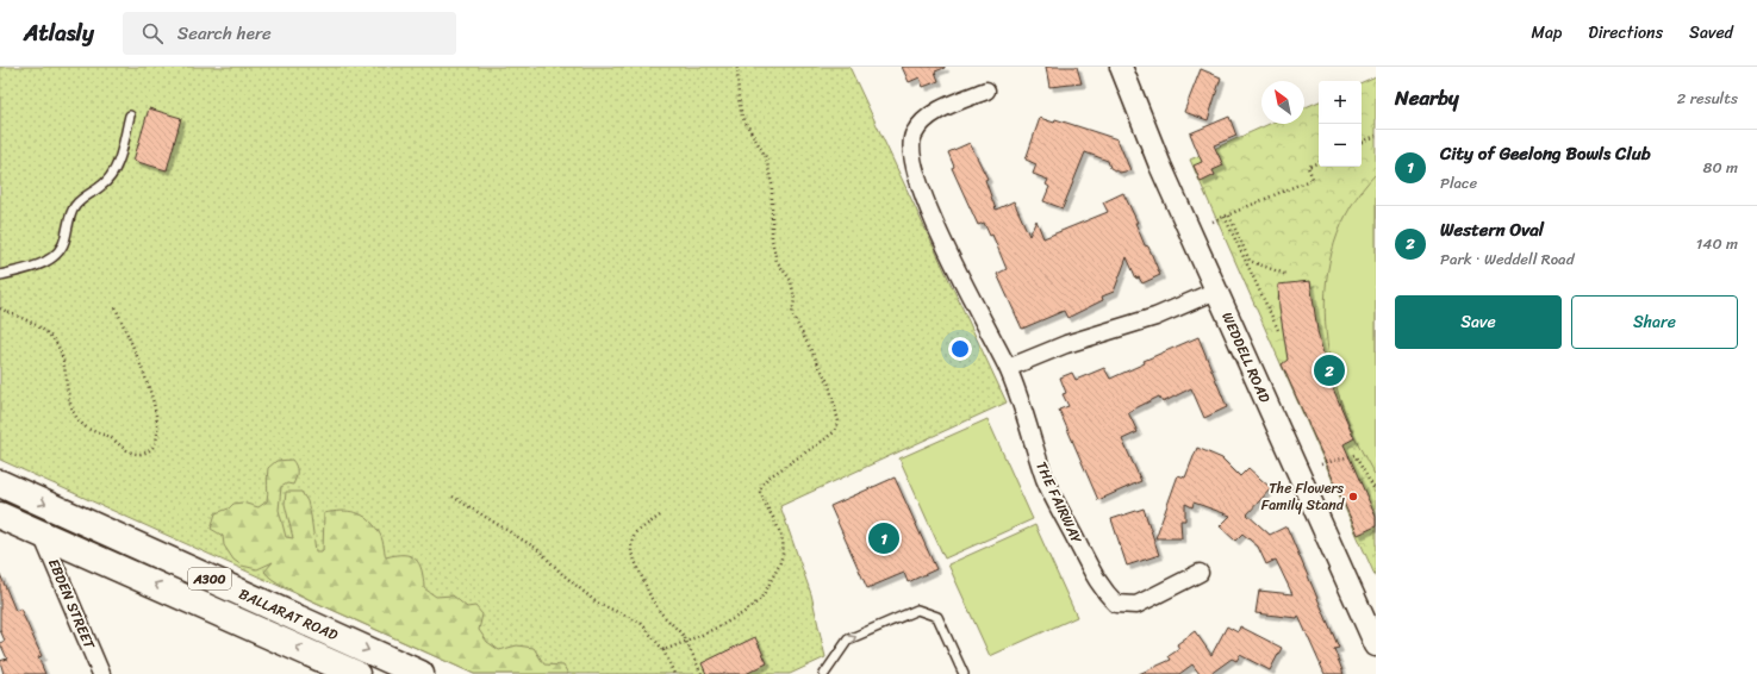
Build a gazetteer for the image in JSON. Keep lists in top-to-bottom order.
{
  "streets": {
    "highway": ["A300", "BALLARAT ROAD"],
    "street": ["WEDDELL ROAD", "THE FAIRWAY", "EBDEN STREET"]
  },
  "crossings": [
    ["EBDEN STREET", "BALLARAT ROAD"]
  ],
  "places": ["The Flowers Family Stand"],
  "north": "top left",
  "page": {
    "header": "Atlasly",
    "search": "Search here",
    "nav": ["Map", "Directions", "Saved"],
    "heading": ["Nearby", "2 results"],
    "map_buttons": ["+", "−"],
    "list": [
      {
        "mark": "1",
        "name": "City of Geelong Bowls Club",
        "note": "Place",
        "value": "80 m"
      },
      {
        "mark": "2",
        "name": "Western Oval",
        "note": "Park · Weddell Road",
        "value": "140 m"
      }
    ],
    "buttons": ["Save", "Share"],
    "pins": ["2", "1"]
  }
}
